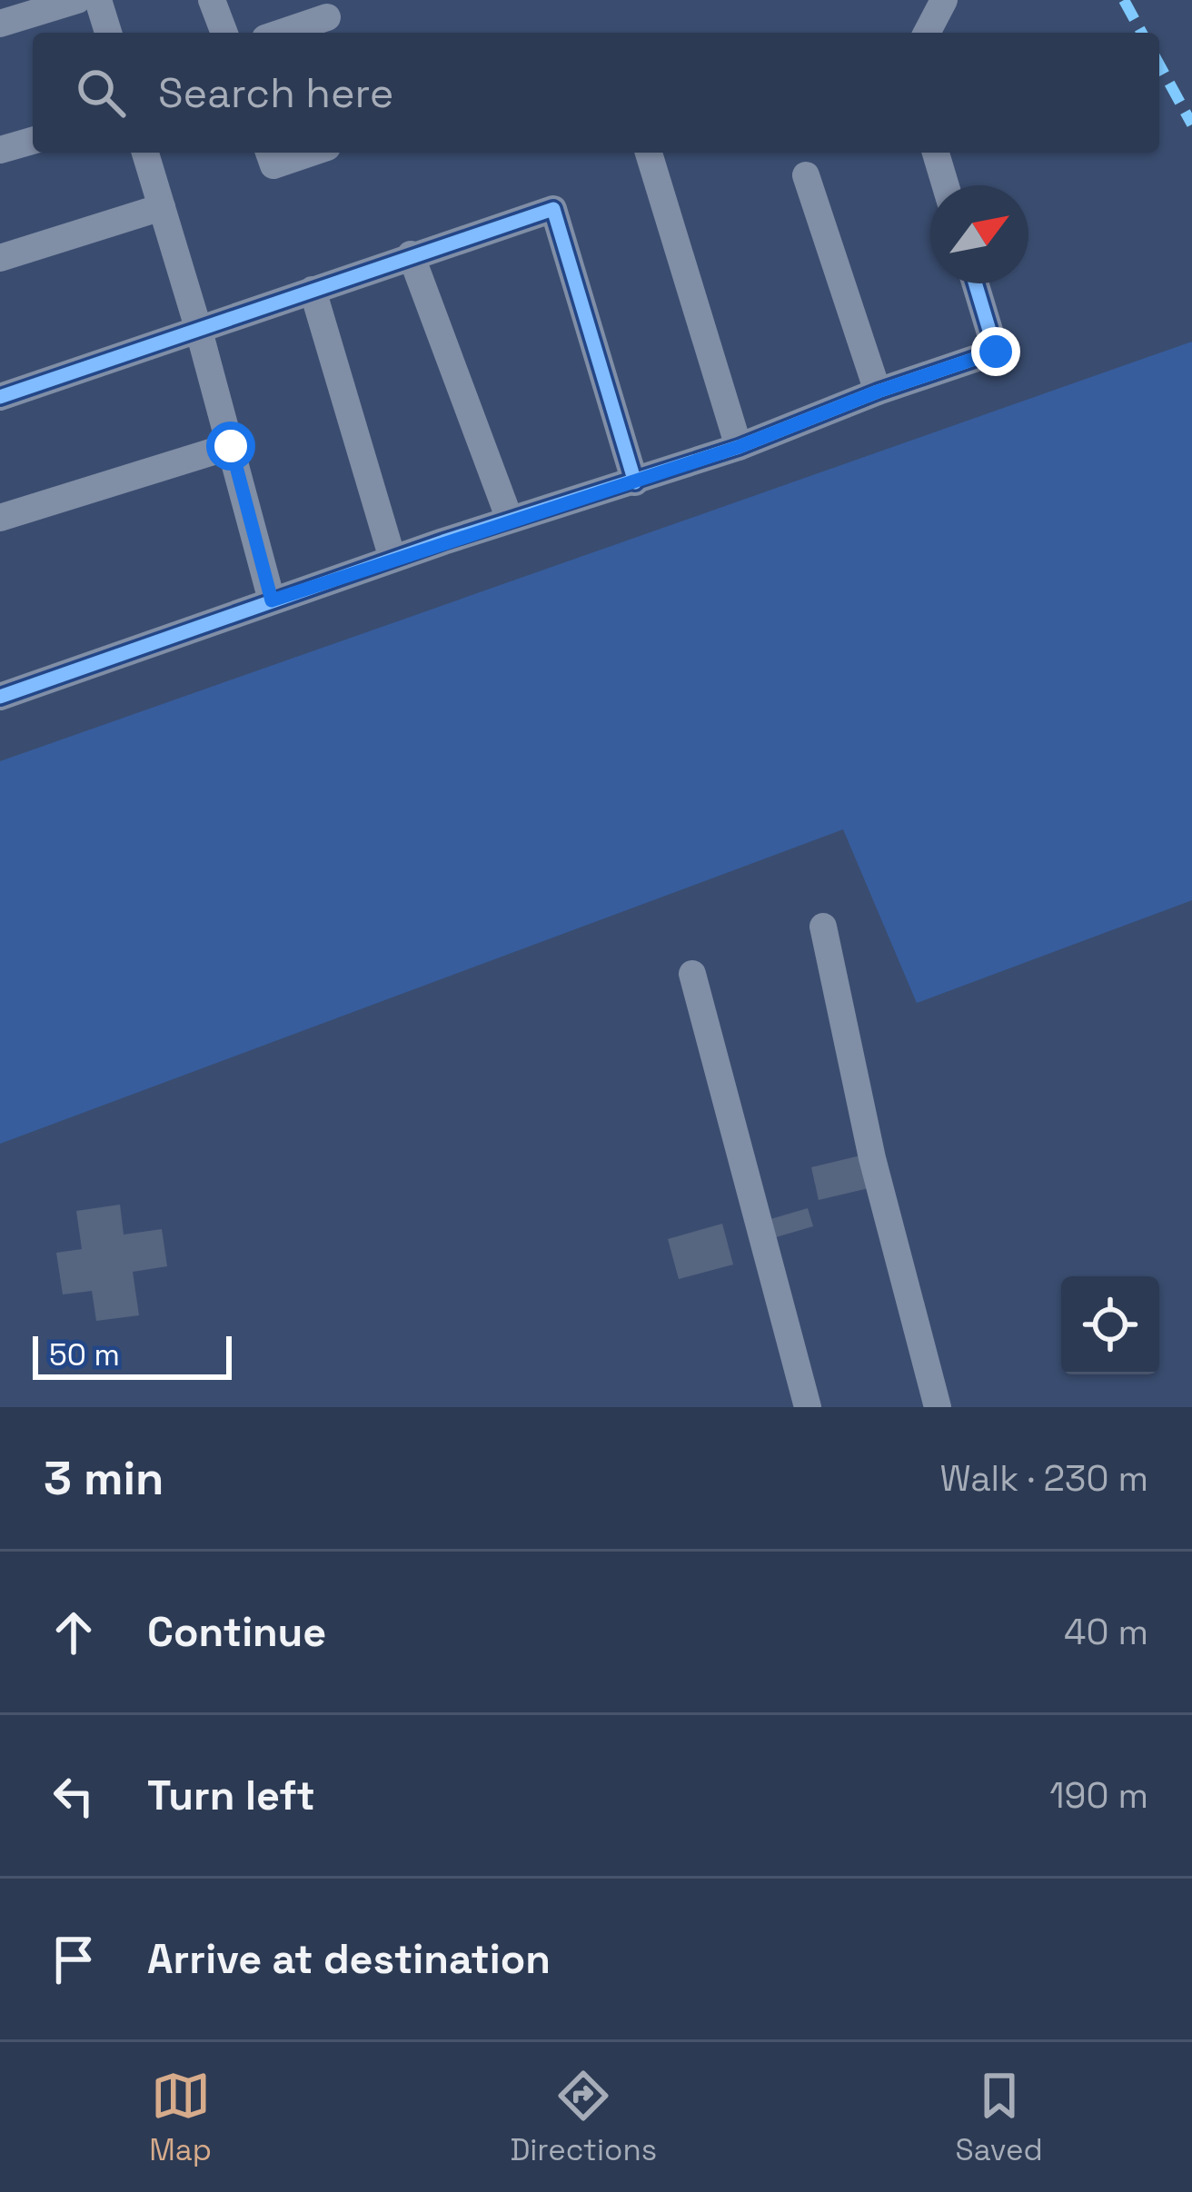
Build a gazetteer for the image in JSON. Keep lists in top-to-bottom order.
{
  "scale_bar": "50 m",
  "north": "top right",
  "page": {
    "search": "Search here",
    "scale": "50 m",
    "heading": ["3 min", "Walk · 230 m"],
    "list": [
      ["Continue", "40 m"],
      ["Turn left", "190 m"],
      "Arrive at destination"
    ],
    "nav": ["Map", "Directions", "Saved"]
  }
}
